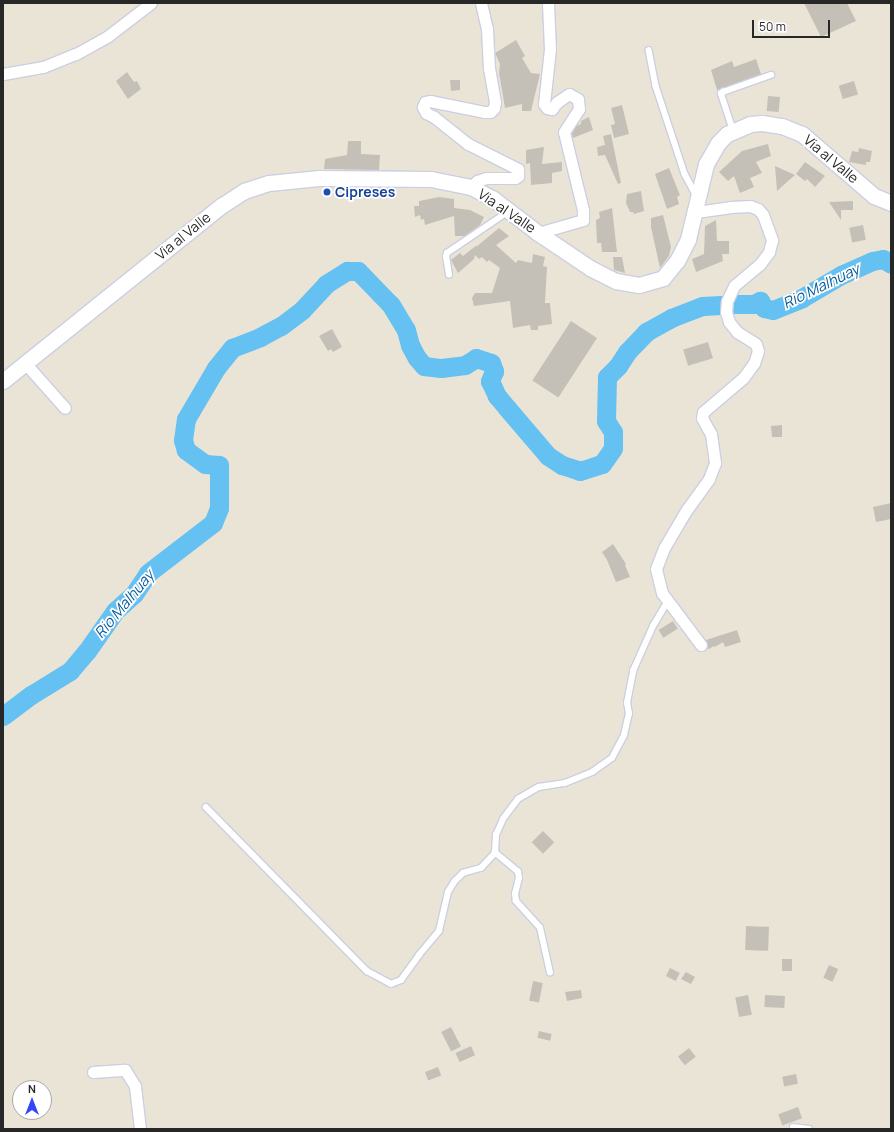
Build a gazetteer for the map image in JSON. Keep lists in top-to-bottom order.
{
  "streets": {
    "main road": ["Via al Valle"]
  },
  "water": ["Rio Malhuay"],
  "places": ["Cipreses"],
  "scale_bar": "50 m",
  "north": "top"
}
